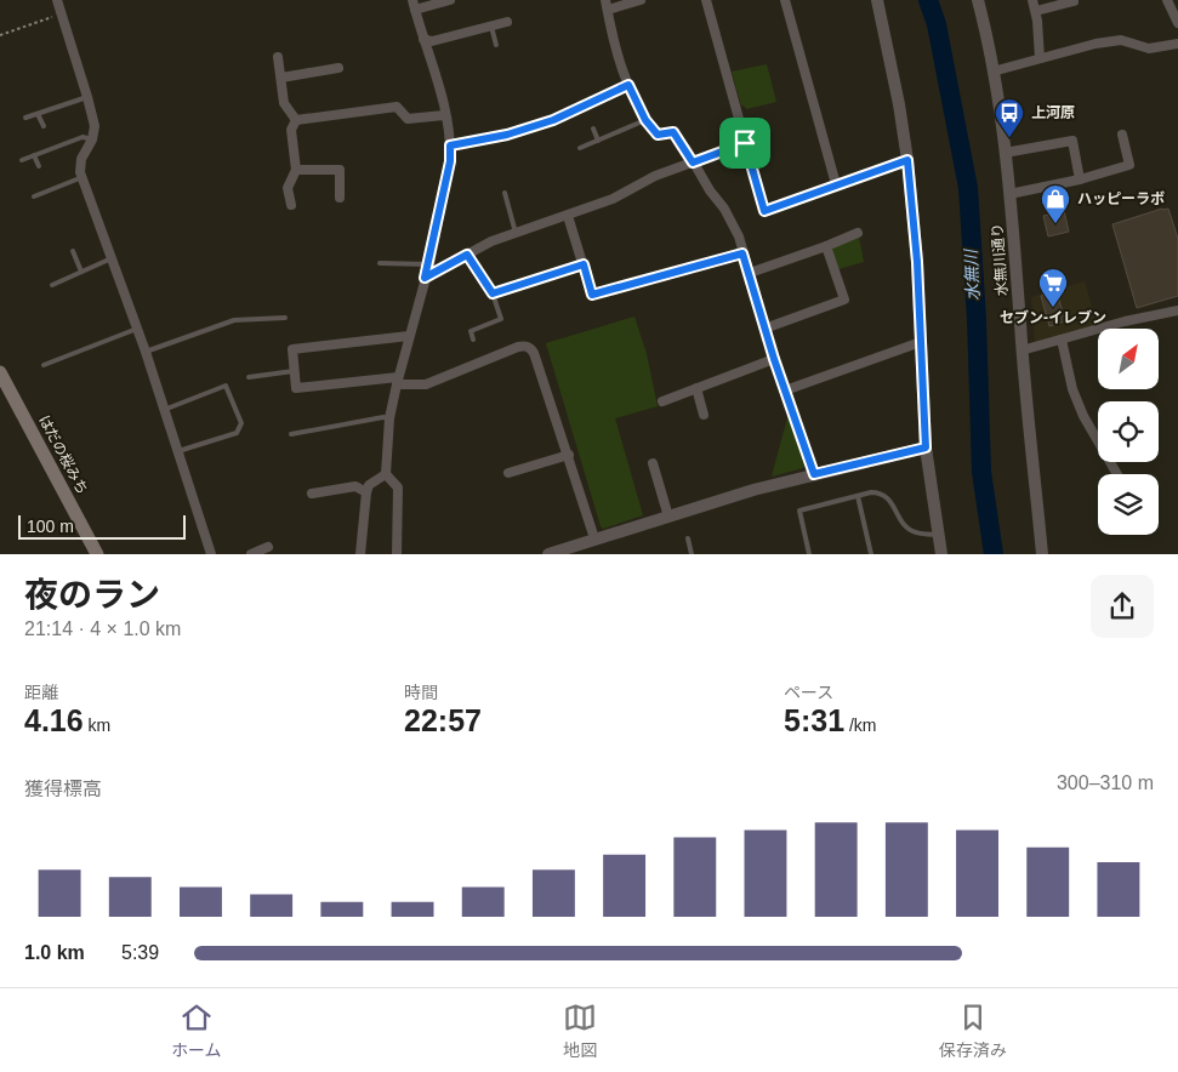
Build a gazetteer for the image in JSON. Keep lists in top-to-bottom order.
{
  "streets": {
    "main road": ["はだの桜みち"],
    "street": ["水無川通り"]
  },
  "water": ["水無川"],
  "places": {
    "bus stop": ["上河原"],
    "shop": ["ハッピーラボ"],
    "supermarket": ["セブン-イレブン"]
  },
  "scale_bar": "100 m",
  "north": "top right",
  "page": {
    "scale": "100 m",
    "heading": ["夜のラン", "21:14 · 4 × 1.0 km"],
    "stats": [
      ["距離", "4.16 km"],
      ["時間", "22:57"],
      ["ペース", "5:31 /km"]
    ],
    "chart": ["獲得標高", "300–310 m"],
    "list": [
      {
        "name": "1.0 km",
        "note": "5:39"
      }
    ],
    "tabs": ["ホーム", "地図", "保存済み"]
  }
}
